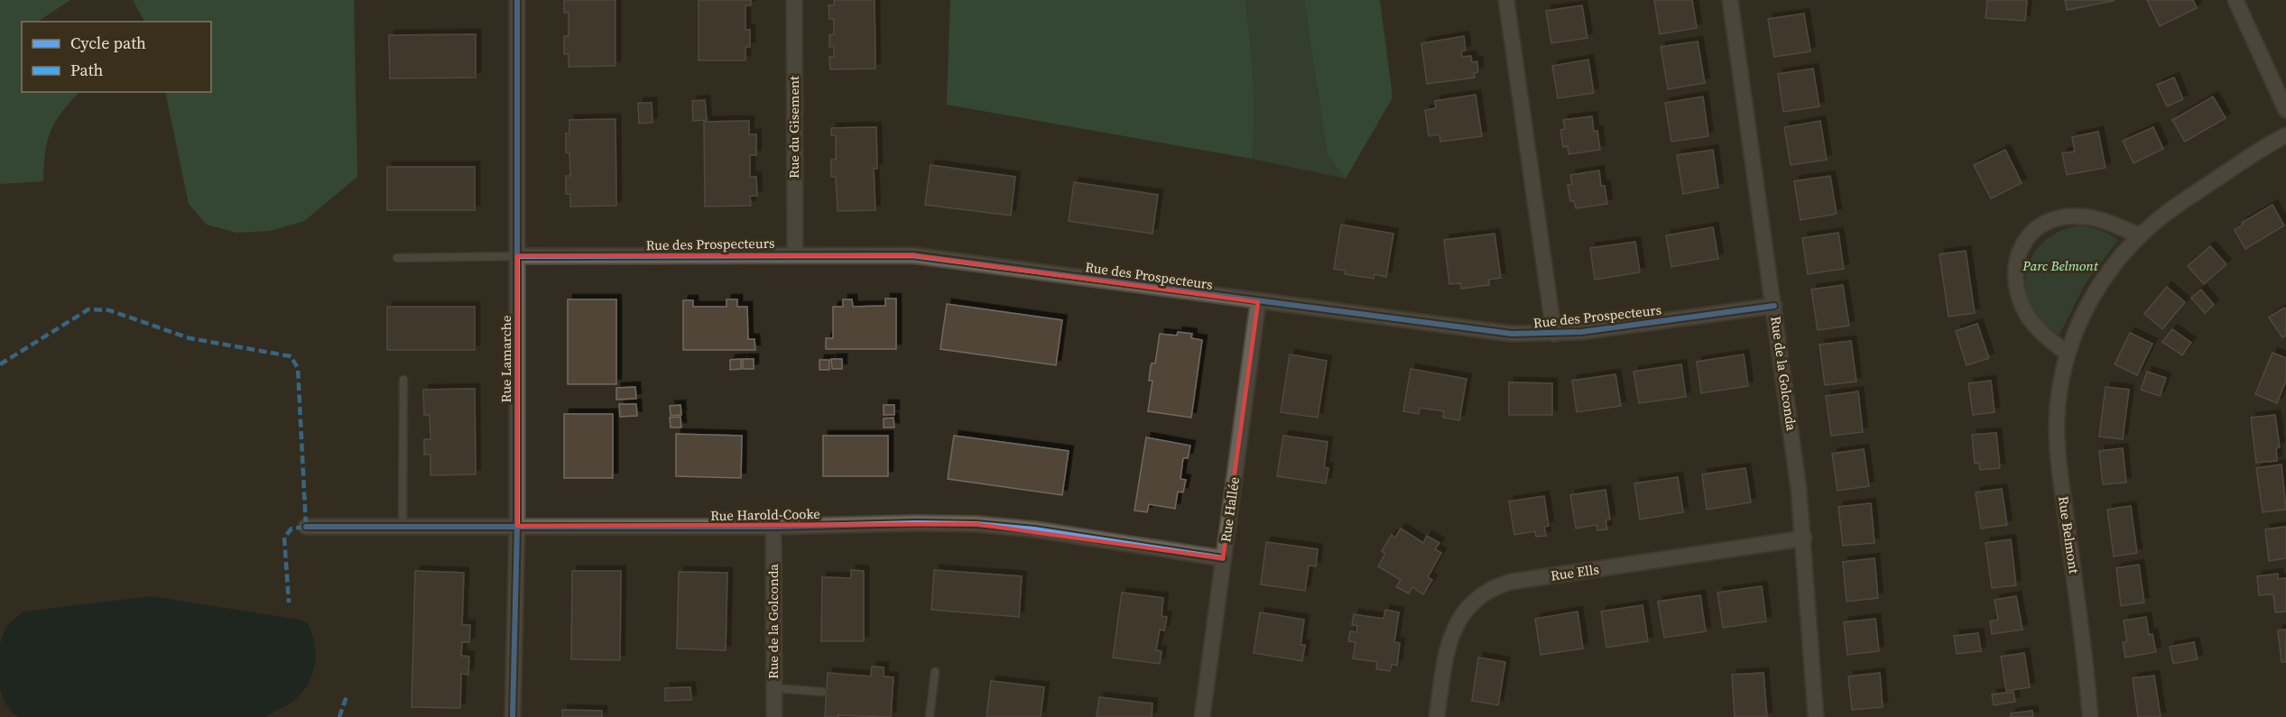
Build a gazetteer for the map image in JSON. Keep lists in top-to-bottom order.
{
  "streets": {
    "street": [
      "Rue du Gisement",
      "Rue des Prospecteurs",
      "Rue Lamarche",
      "Rue de la Golconda",
      "Rue Hallée",
      "Rue Harold-Cooke",
      "Rue Belmont",
      "Rue Ells"
    ]
  },
  "crossings": [
    ["Rue du Gisement", "Rue des Prospecteurs"],
    ["Rue des Prospecteurs", "Rue Lamarche"],
    ["Rue des Prospecteurs", "Rue de la Golconda"],
    ["Rue des Prospecteurs", "Rue Hallée"],
    ["Rue Lamarche", "Rue Harold-Cooke"],
    ["Rue de la Golconda", "Rue Harold-Cooke"],
    ["Rue de la Golconda", "Rue Ells"],
    ["Rue Hallée", "Rue Harold-Cooke"]
  ],
  "parks": ["Parc Belmont"],
  "legend": ["Cycle path", "Path"]
}
